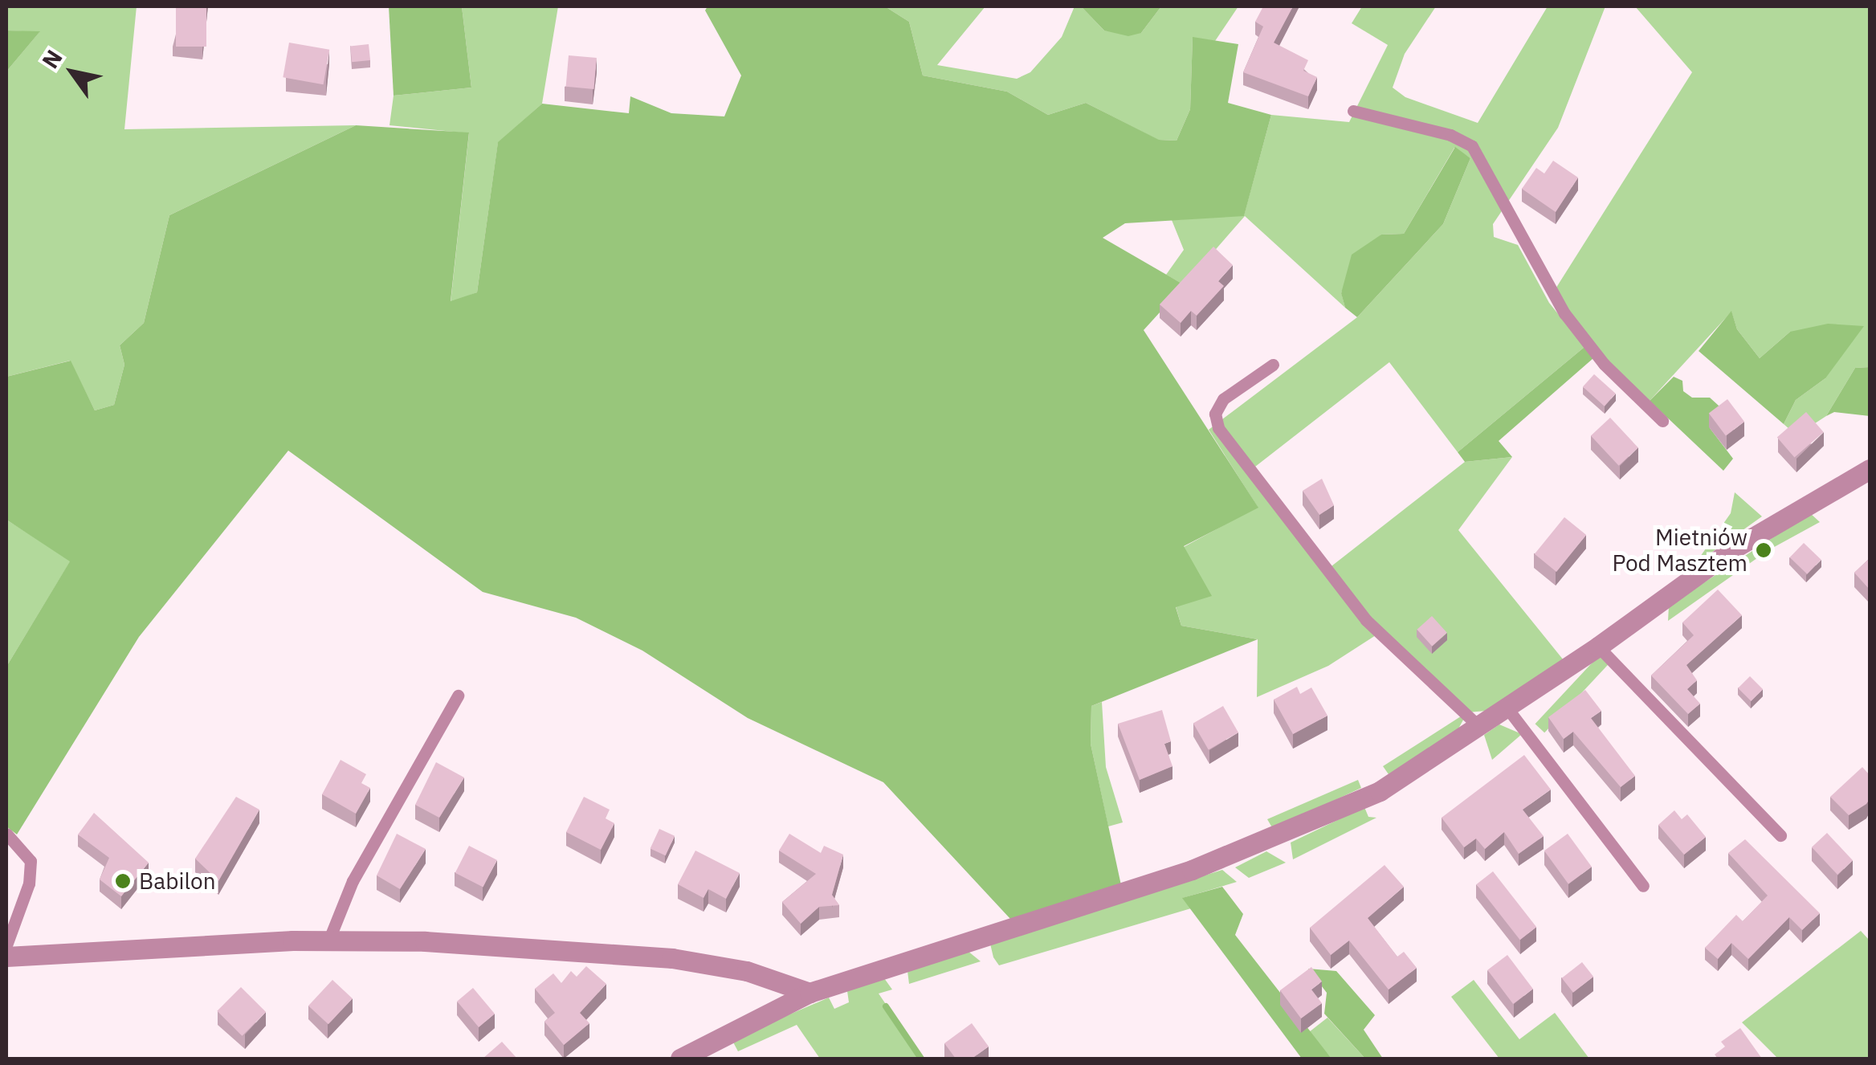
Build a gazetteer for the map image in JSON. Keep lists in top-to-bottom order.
{
  "places": ["Mietniów Pod Masztem", "Babilon"],
  "north": "top left"
}
